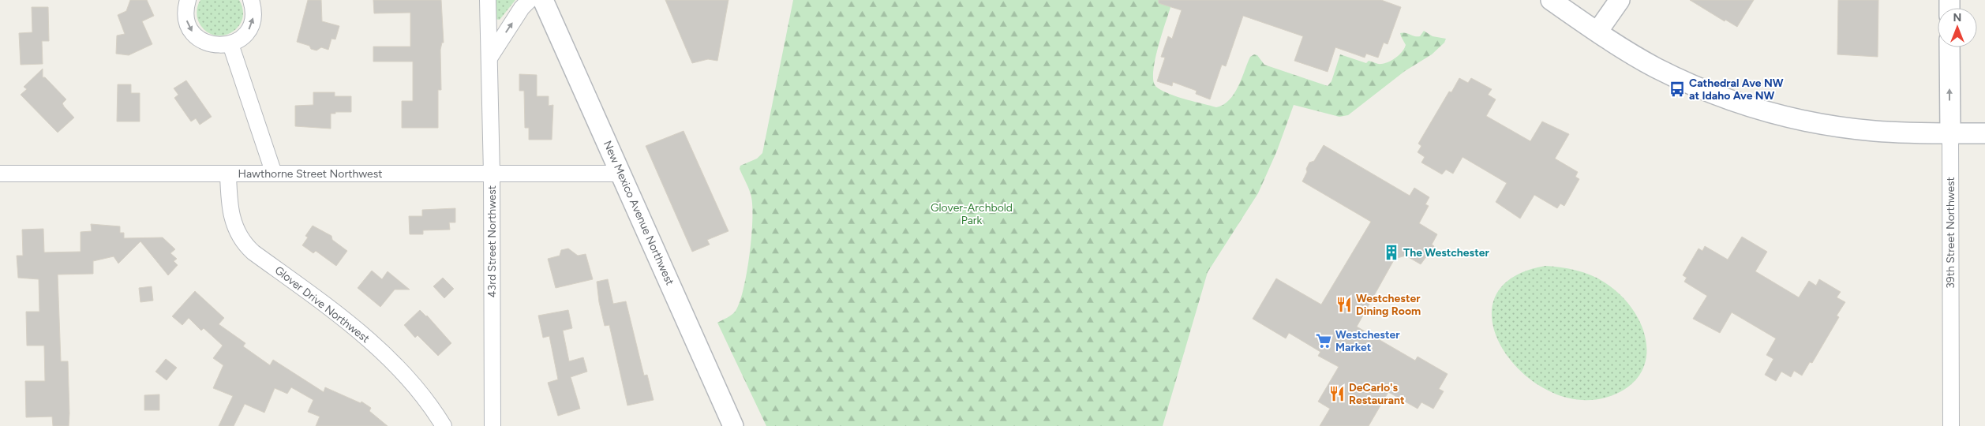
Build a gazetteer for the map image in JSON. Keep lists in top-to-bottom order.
{
  "streets": {
    "street": [
      "Hawthorne Street Northwest",
      "New Mexico Avenue Northwest",
      "39th Street Northwest",
      "43rd Street Northwest",
      "Glover Drive Northwest"
    ]
  },
  "crossings": [
    ["Hawthorne Street Northwest", "New Mexico Avenue Northwest"],
    ["Hawthorne Street Northwest", "43rd Street Northwest"],
    ["Hawthorne Street Northwest", "Glover Drive Northwest"]
  ],
  "parks": ["Glover-Archbold Park"],
  "places": {
    "bus stop": ["Cathedral Ave NW at Idaho Ave NW"],
    "building": ["The Westchester"],
    "restaurant": ["Westchester Dining Room", "DeCarlo's Restaurant"],
    "supermarket": ["Westchester Market"]
  },
  "north": "top"
}
